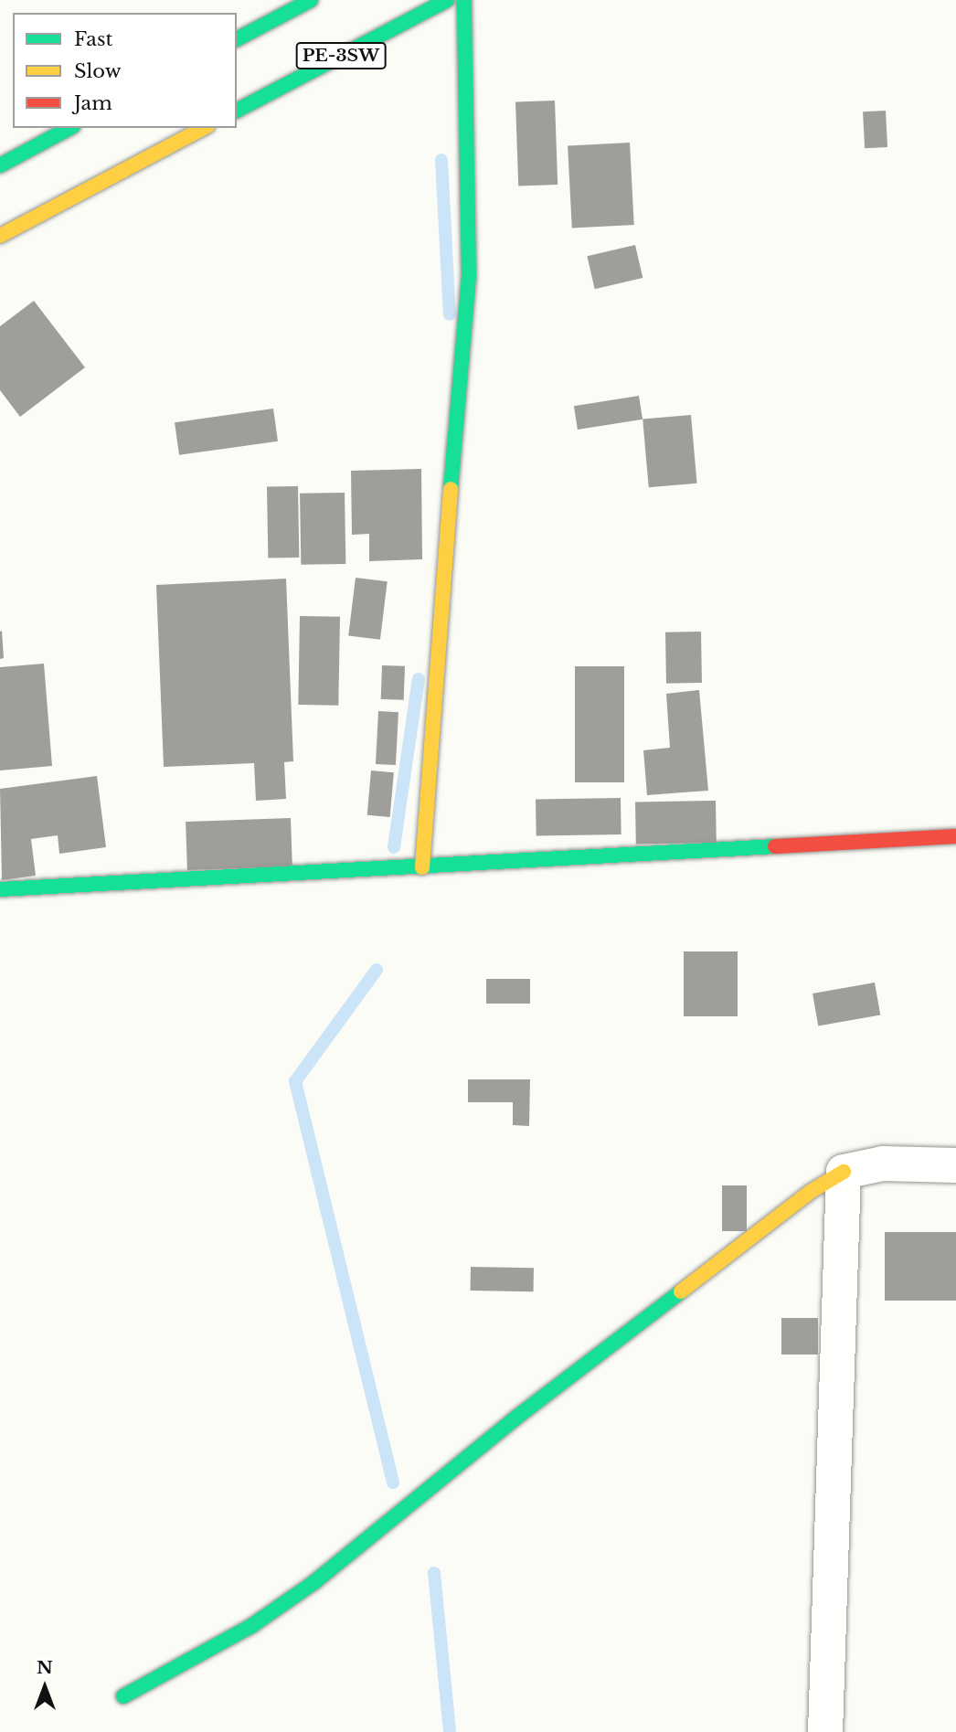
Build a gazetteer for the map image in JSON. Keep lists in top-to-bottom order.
{
  "streets": {
    "street": ["PE-3SW"]
  },
  "legend": ["Fast", "Slow", "Jam"],
  "north": "top"
}
